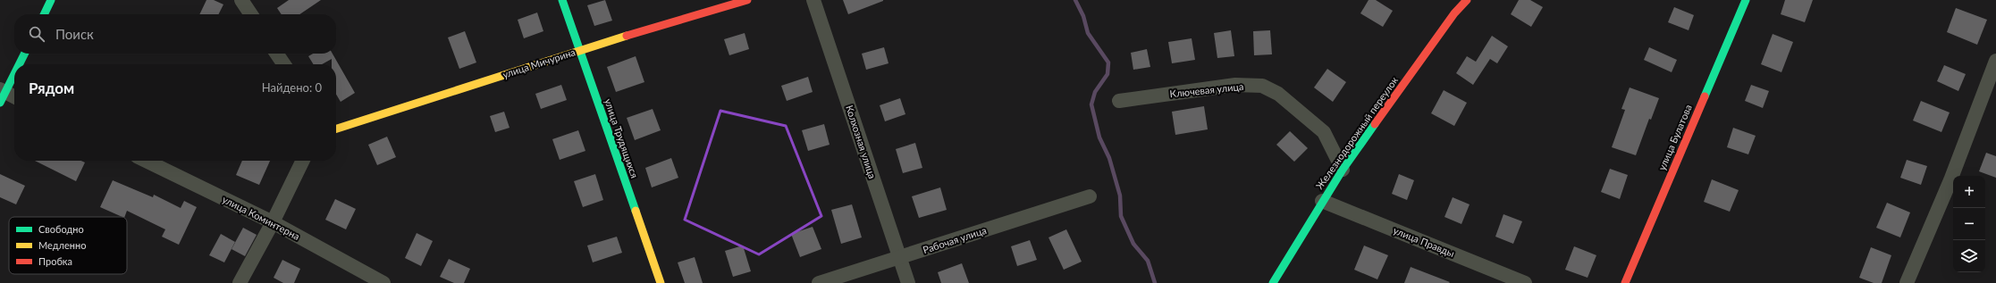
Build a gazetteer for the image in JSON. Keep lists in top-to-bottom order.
{
  "streets": {
    "street": [
      "улица Мичурина",
      "Ключевая улица",
      "Железнодорожный переулок",
      "улица Булатова",
      "улица Трудящихся",
      "Колхозная улица",
      "улица Коминтерна",
      "Рабочая улица",
      "улица Правды"
    ]
  },
  "crossings": [
    ["улица Мичурина", "улица Трудящихся"],
    ["Ключевая улица", "Железнодорожный переулок"],
    ["Железнодорожный переулок", "улица Правды"],
    ["Колхозная улица", "Рабочая улица"]
  ],
  "legend": ["Свободно", "Медленно", "Пробка"],
  "page": {
    "search": "Поиск",
    "heading": ["Рядом", "Найдено: 0"],
    "map_buttons": ["+", "−"]
  }
}
